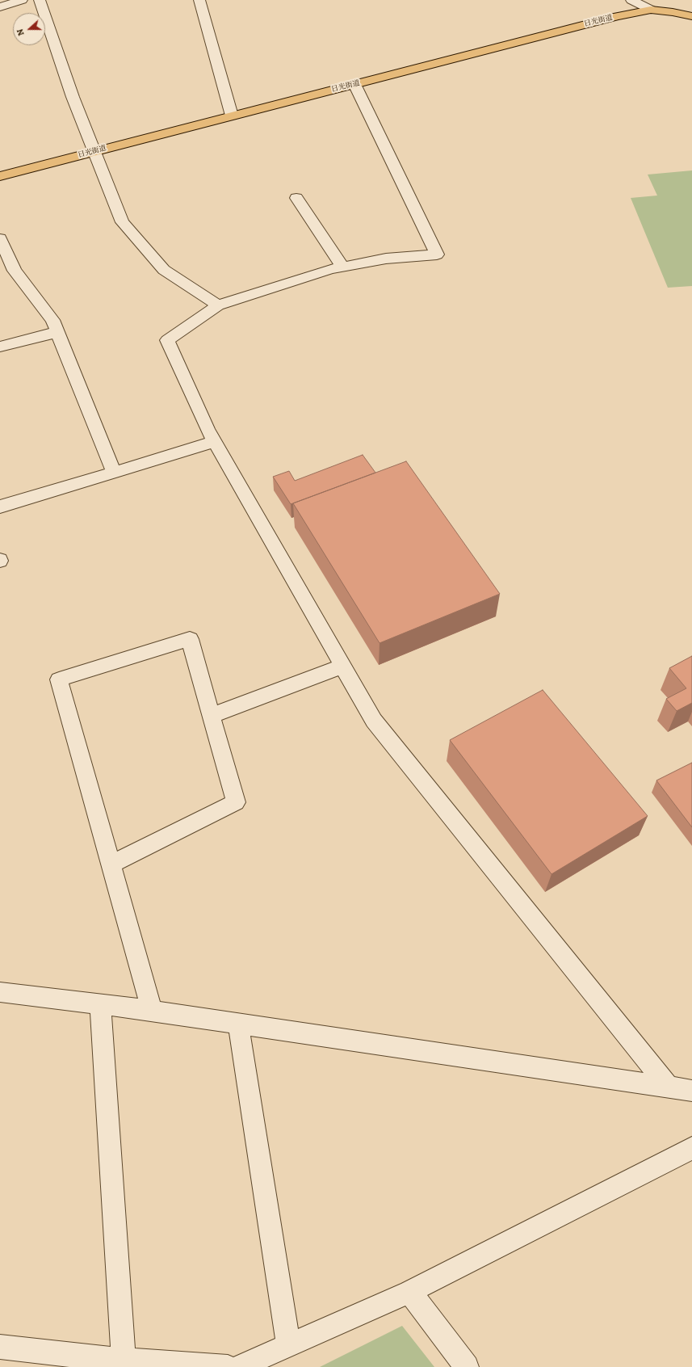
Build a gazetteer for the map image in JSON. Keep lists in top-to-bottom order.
{
  "streets": {
    "main road": ["日光街道"]
  },
  "north": "left"
}
